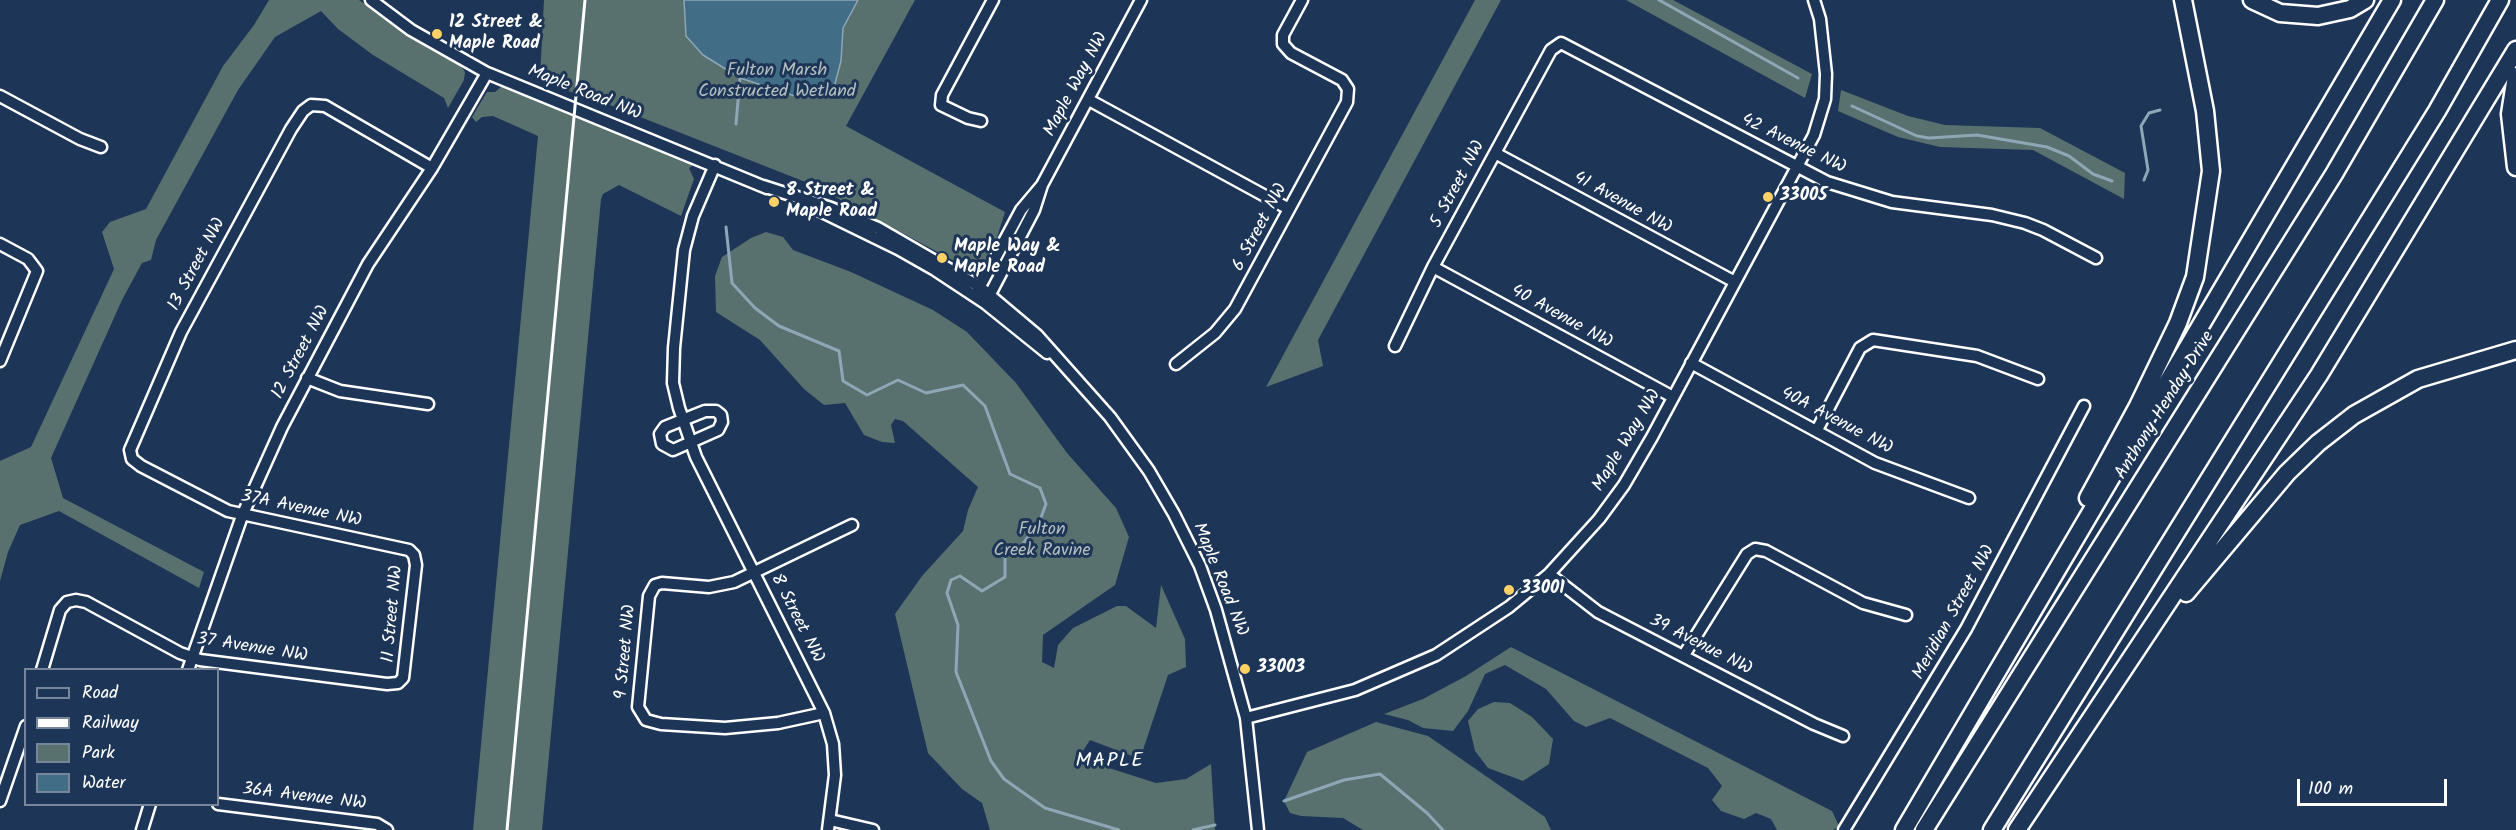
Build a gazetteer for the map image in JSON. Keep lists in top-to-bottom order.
{
  "streets": {
    "highway": ["Anthony Henday Drive"],
    "street": [
      "Maple Way NW",
      "Maple Road NW",
      "42 Avenue NW",
      "5 Street NW",
      "41 Avenue NW",
      "6 Street NW",
      "13 Street NW",
      "40 Avenue NW",
      "12 Street NW",
      "40A Avenue NW",
      "37A Avenue NW",
      "Meridian Street NW",
      "11 Street NW",
      "8 Street NW",
      "39 Avenue NW",
      "37 Avenue NW",
      "9 Street NW",
      "36A Avenue NW"
    ]
  },
  "crossings": [
    ["Maple Way NW", "Maple Road NW"],
    ["Maple Way NW", "42 Avenue NW"],
    ["Maple Way NW", "41 Avenue NW"],
    ["Maple Way NW", "40 Avenue NW"],
    ["Maple Way NW", "40A Avenue NW"],
    ["Maple Way NW", "39 Avenue NW"],
    ["Maple Road NW", "12 Street NW"],
    ["Maple Road NW", "8 Street NW"],
    ["42 Avenue NW", "5 Street NW"],
    ["5 Street NW", "41 Avenue NW"],
    ["5 Street NW", "40 Avenue NW"],
    ["13 Street NW", "12 Street NW"],
    ["13 Street NW", "37A Avenue NW"],
    ["12 Street NW", "37A Avenue NW"],
    ["12 Street NW", "37 Avenue NW"],
    ["37A Avenue NW", "11 Street NW"],
    ["11 Street NW", "37 Avenue NW"],
    ["8 Street NW", "9 Street NW"]
  ],
  "districts": ["MAPLE"],
  "parks": ["Fulton Marsh Constructed Wetland", "Fulton Creek Ravine"],
  "places": [
    "12 Street & Maple Road",
    "33005",
    "8 Street & Maple Road",
    "Maple Way & Maple Road",
    "33001",
    "33003"
  ],
  "legend": [
    "Road",
    "Railway",
    "Park",
    "Water"
  ],
  "scale_bar": "100 m"
}
